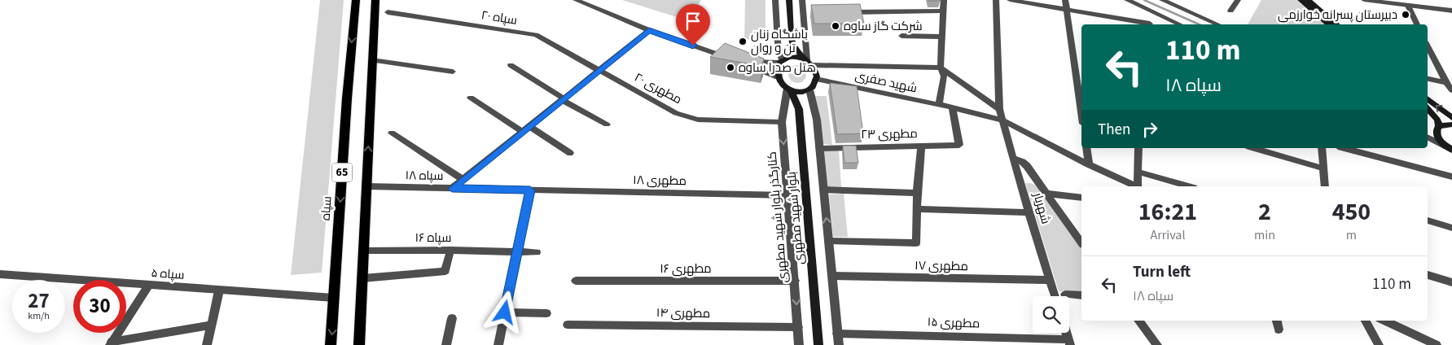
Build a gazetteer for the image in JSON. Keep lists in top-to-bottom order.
{
  "streets": {
    "main road": ["65", "سپاه", "بلوار شهید مطهری"],
    "street": [
      "سپاه ۲۰",
      "شهید صفری",
      "مطهری ۲۰",
      "مطهری ۲۳",
      "سپاه ۱۸",
      "مطهری ۱۸",
      "شهریار",
      "کنارگذر بلوار شهید مطهری",
      "سپاه ۱۶",
      "مطهری ۱۷",
      "مطهری ۱۶",
      "سپاه ۵",
      "مطهری ۱۴",
      "مطهری ۱۵"
    ]
  },
  "crossings": [
    ["سپاه ۲۰", "مطهری ۲۰"],
    ["شهید صفری", "مطهری ۲۳"],
    ["شهید صفری", "شهریار"],
    ["شهید صفری", "کنارگذر بلوار شهید مطهری"],
    ["شهید صفری", "بلوار شهید مطهری"],
    ["مطهری ۲۰", "کنارگذر بلوار شهید مطهری"],
    ["65", "سپاه ۱۸"],
    ["65", "سپاه ۱۶"],
    ["سپاه ۱۸", "مطهری ۱۸"],
    ["مطهری ۱۸", "کنارگذر بلوار شهید مطهری"],
    ["سپاه", "سپاه ۵"],
    ["شهریار", "مطهری ۱۷"],
    ["کنارگذر بلوار شهید مطهری", "بلوار شهید مطهری"],
    ["کنارگذر بلوار شهید مطهری", "مطهری ۱۶"],
    ["کنارگذر بلوار شهید مطهری", "مطهری ۱۴"]
  ],
  "places": [
    "دبیرستان پسرانه خوارزمی",
    "شرکت گاز ساوه",
    "باشگاه زنان تن و روان",
    "هتل صدرا ساوه"
  ],
  "page": {
    "turn": ["110 m", "سپاه ۱۸"],
    "then": "Then",
    "eta": [
      "16:21",
      "Arrival",
      "2",
      "min",
      "450",
      "m"
    ],
    "list": [
      {
        "name": "Turn left",
        "note": "سپاه ۱۸",
        "value": "110 m"
      }
    ],
    "speed": "27 km/h",
    "limit": "30"
  }
}
